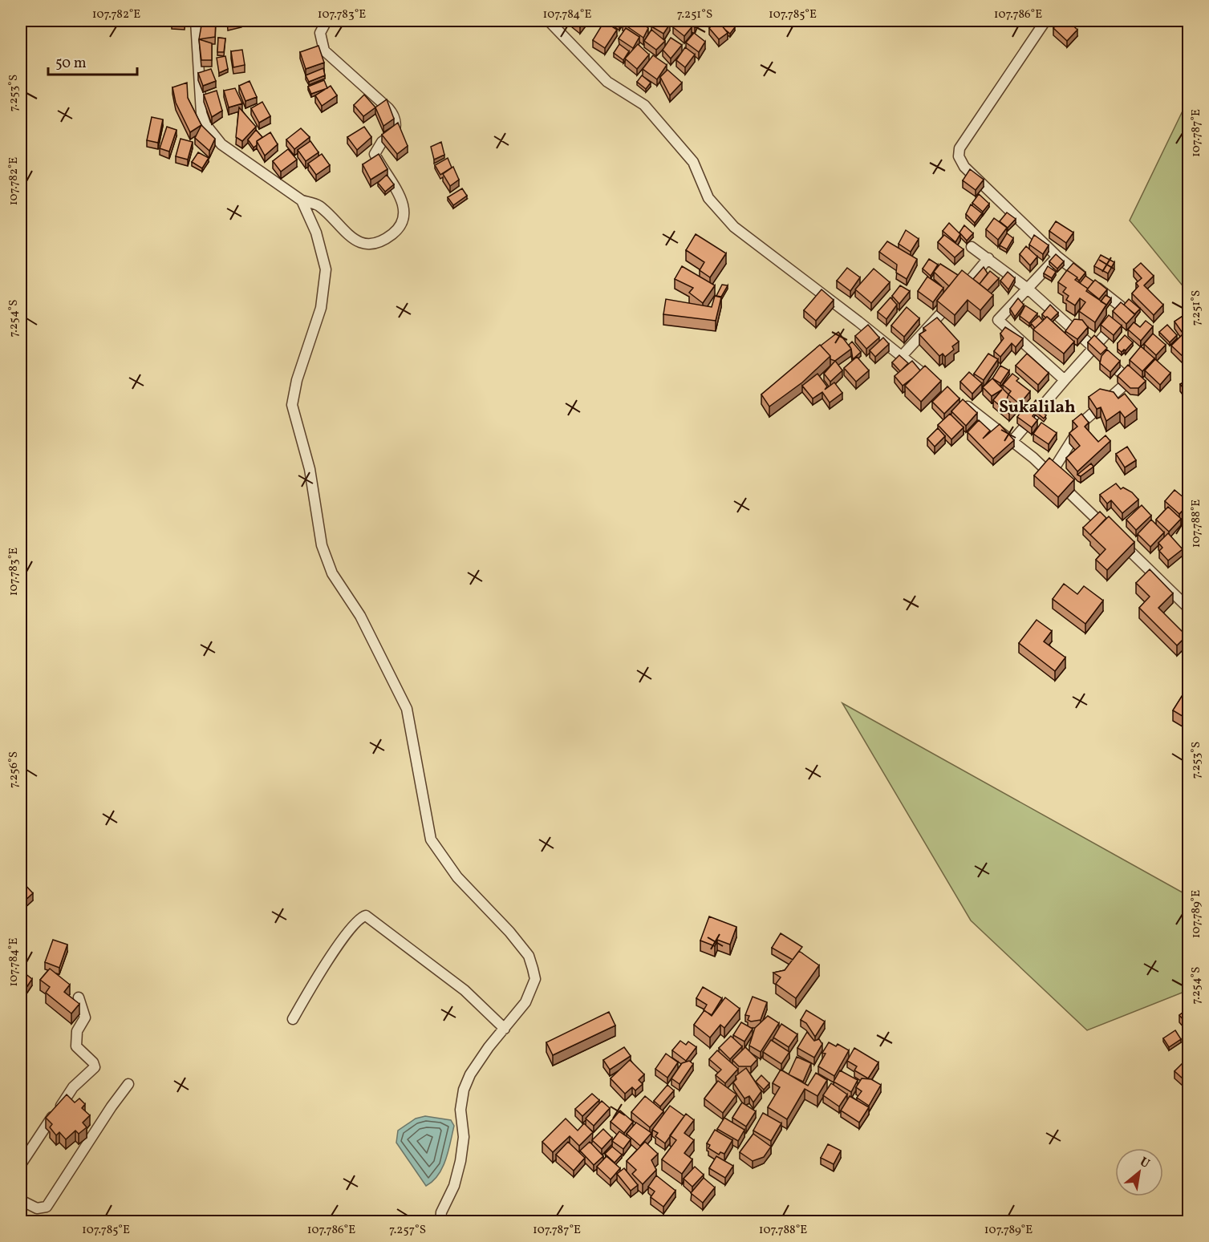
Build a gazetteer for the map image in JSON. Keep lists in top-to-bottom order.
{
  "districts": ["Sukalilah"],
  "scale_bar": "50 m",
  "north": "top right",
  "coordinates": [
    "107.782°E",
    "107.783°E",
    "107.784°E",
    "7.251°S",
    "107.785°E",
    "107.786°E",
    "7.253°S",
    "107.787°E",
    "7.254°S",
    "107.788°E",
    "7.256°S",
    "107.789°E",
    "7.257°S"
  ]
}
